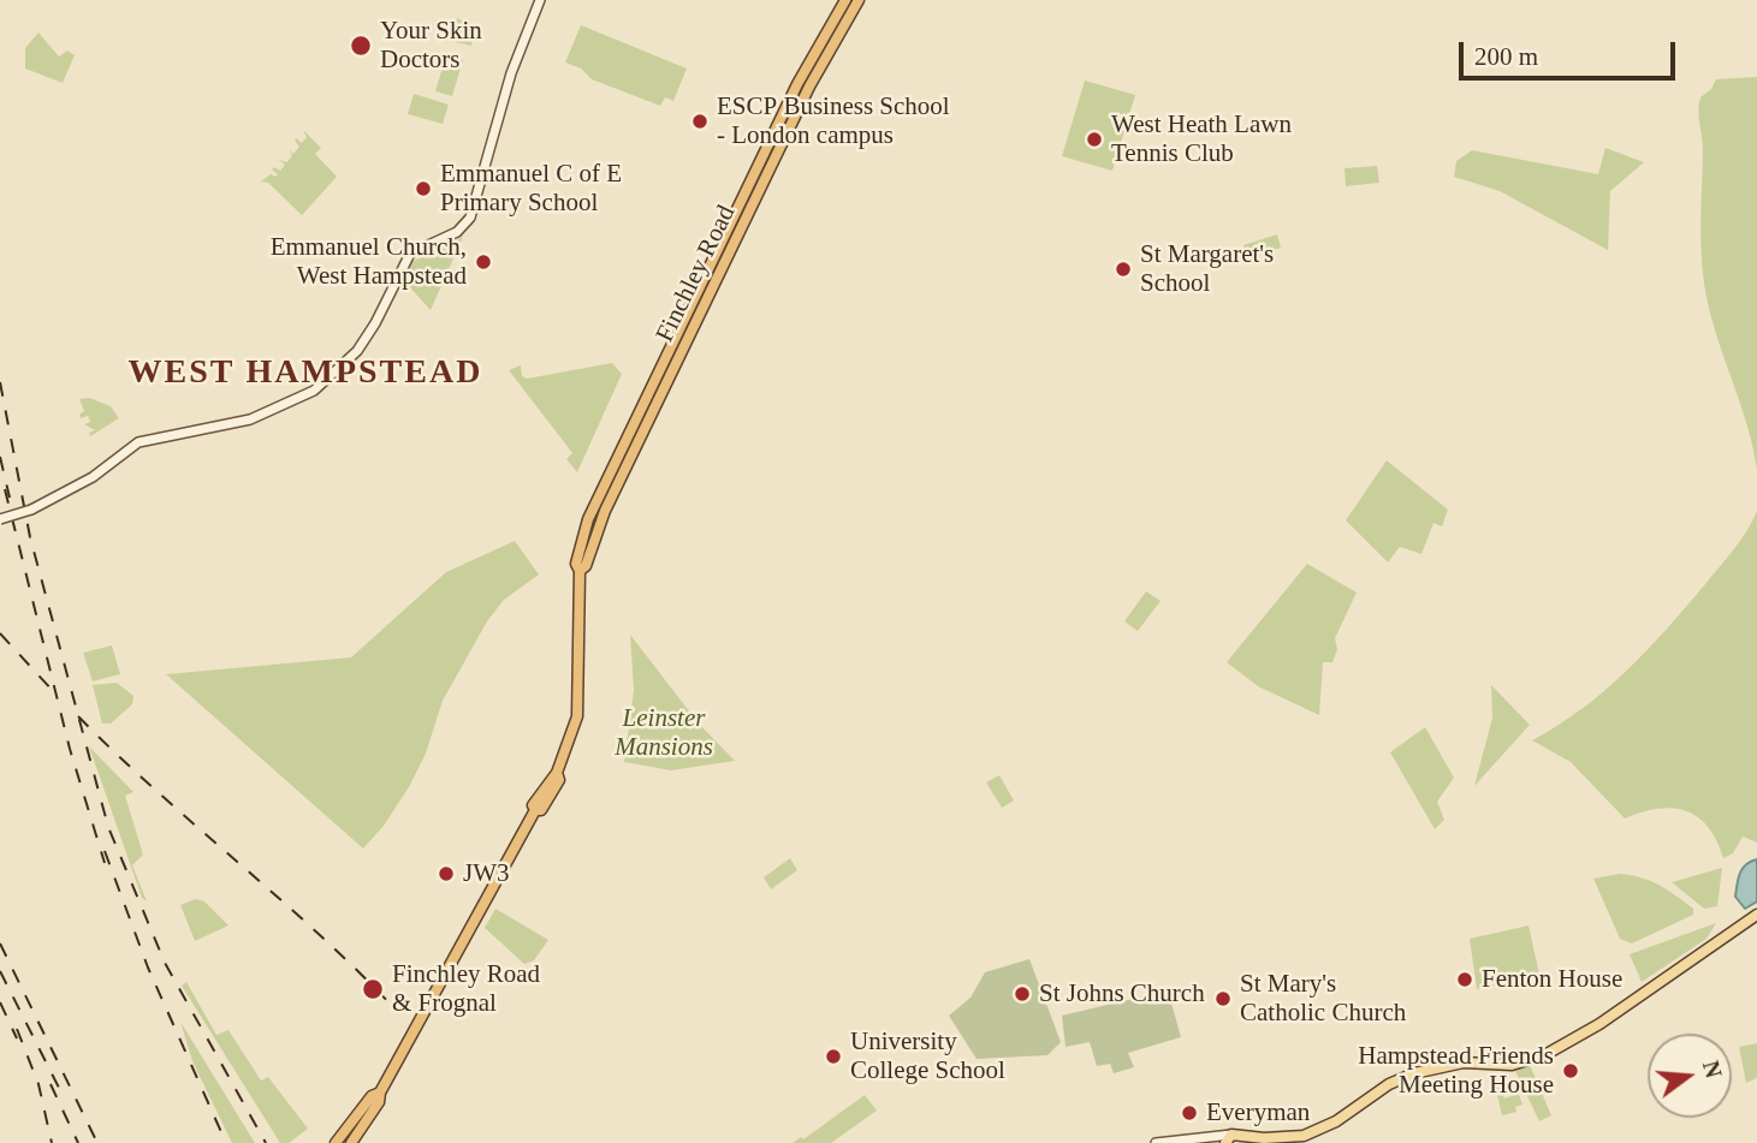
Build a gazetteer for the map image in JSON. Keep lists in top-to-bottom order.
{
  "streets": {
    "highway": ["Finchley Road"]
  },
  "districts": ["WEST HAMPSTEAD"],
  "parks": ["Leinster Mansions"],
  "places": [
    "Your Skin Doctors",
    "ESCP Business School - London campus",
    "West Heath Lawn Tennis Club",
    "Emmanuel C of E Primary School",
    "Emmanuel Church, West Hampstead",
    "St Margaret's School",
    "JW3",
    "Fenton House",
    "Finchley Road & Frognal",
    "St Johns Church",
    "St Mary's Catholic Church",
    "University College School",
    "Hampstead Friends Meeting House",
    "Everyman"
  ],
  "scale_bar": "200 m",
  "north": "right"
}
